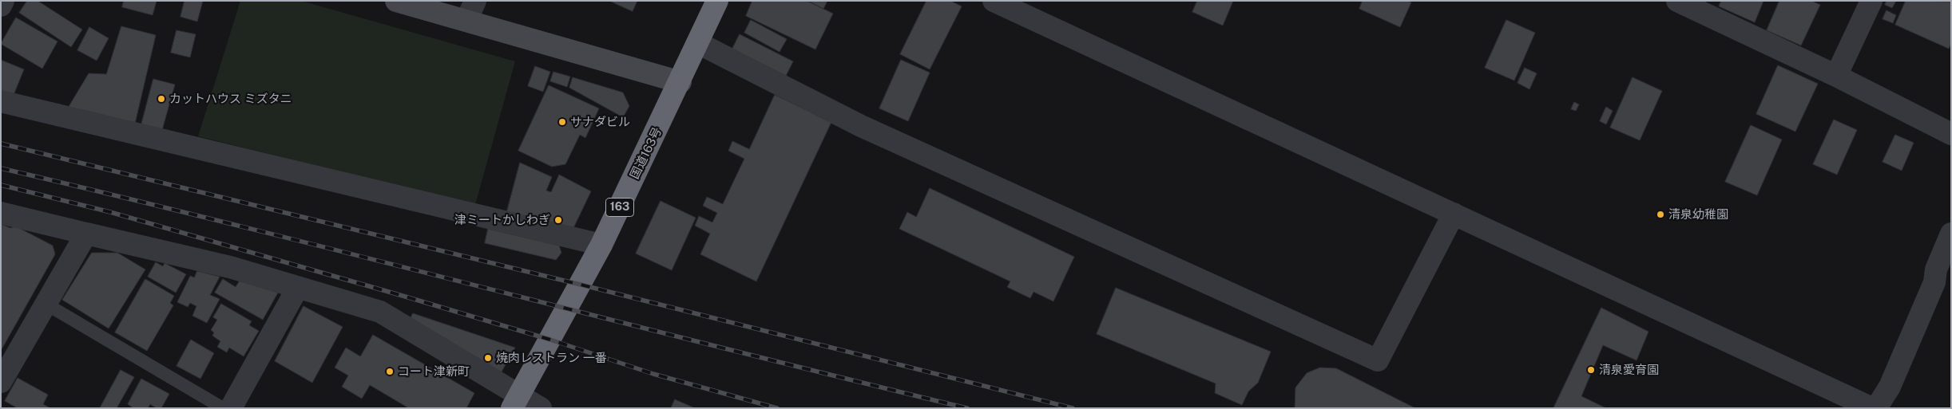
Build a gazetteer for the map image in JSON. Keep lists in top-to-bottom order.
{
  "streets": {
    "highway": ["国道163号", "163"]
  },
  "places": [
    "カットハウス ミズタニ",
    "サナダビル",
    "清泉幼稚園",
    "津ミートかしわぎ",
    "焼肉レストラン 一番",
    "清泉愛育園",
    "コート津新町"
  ]
}
